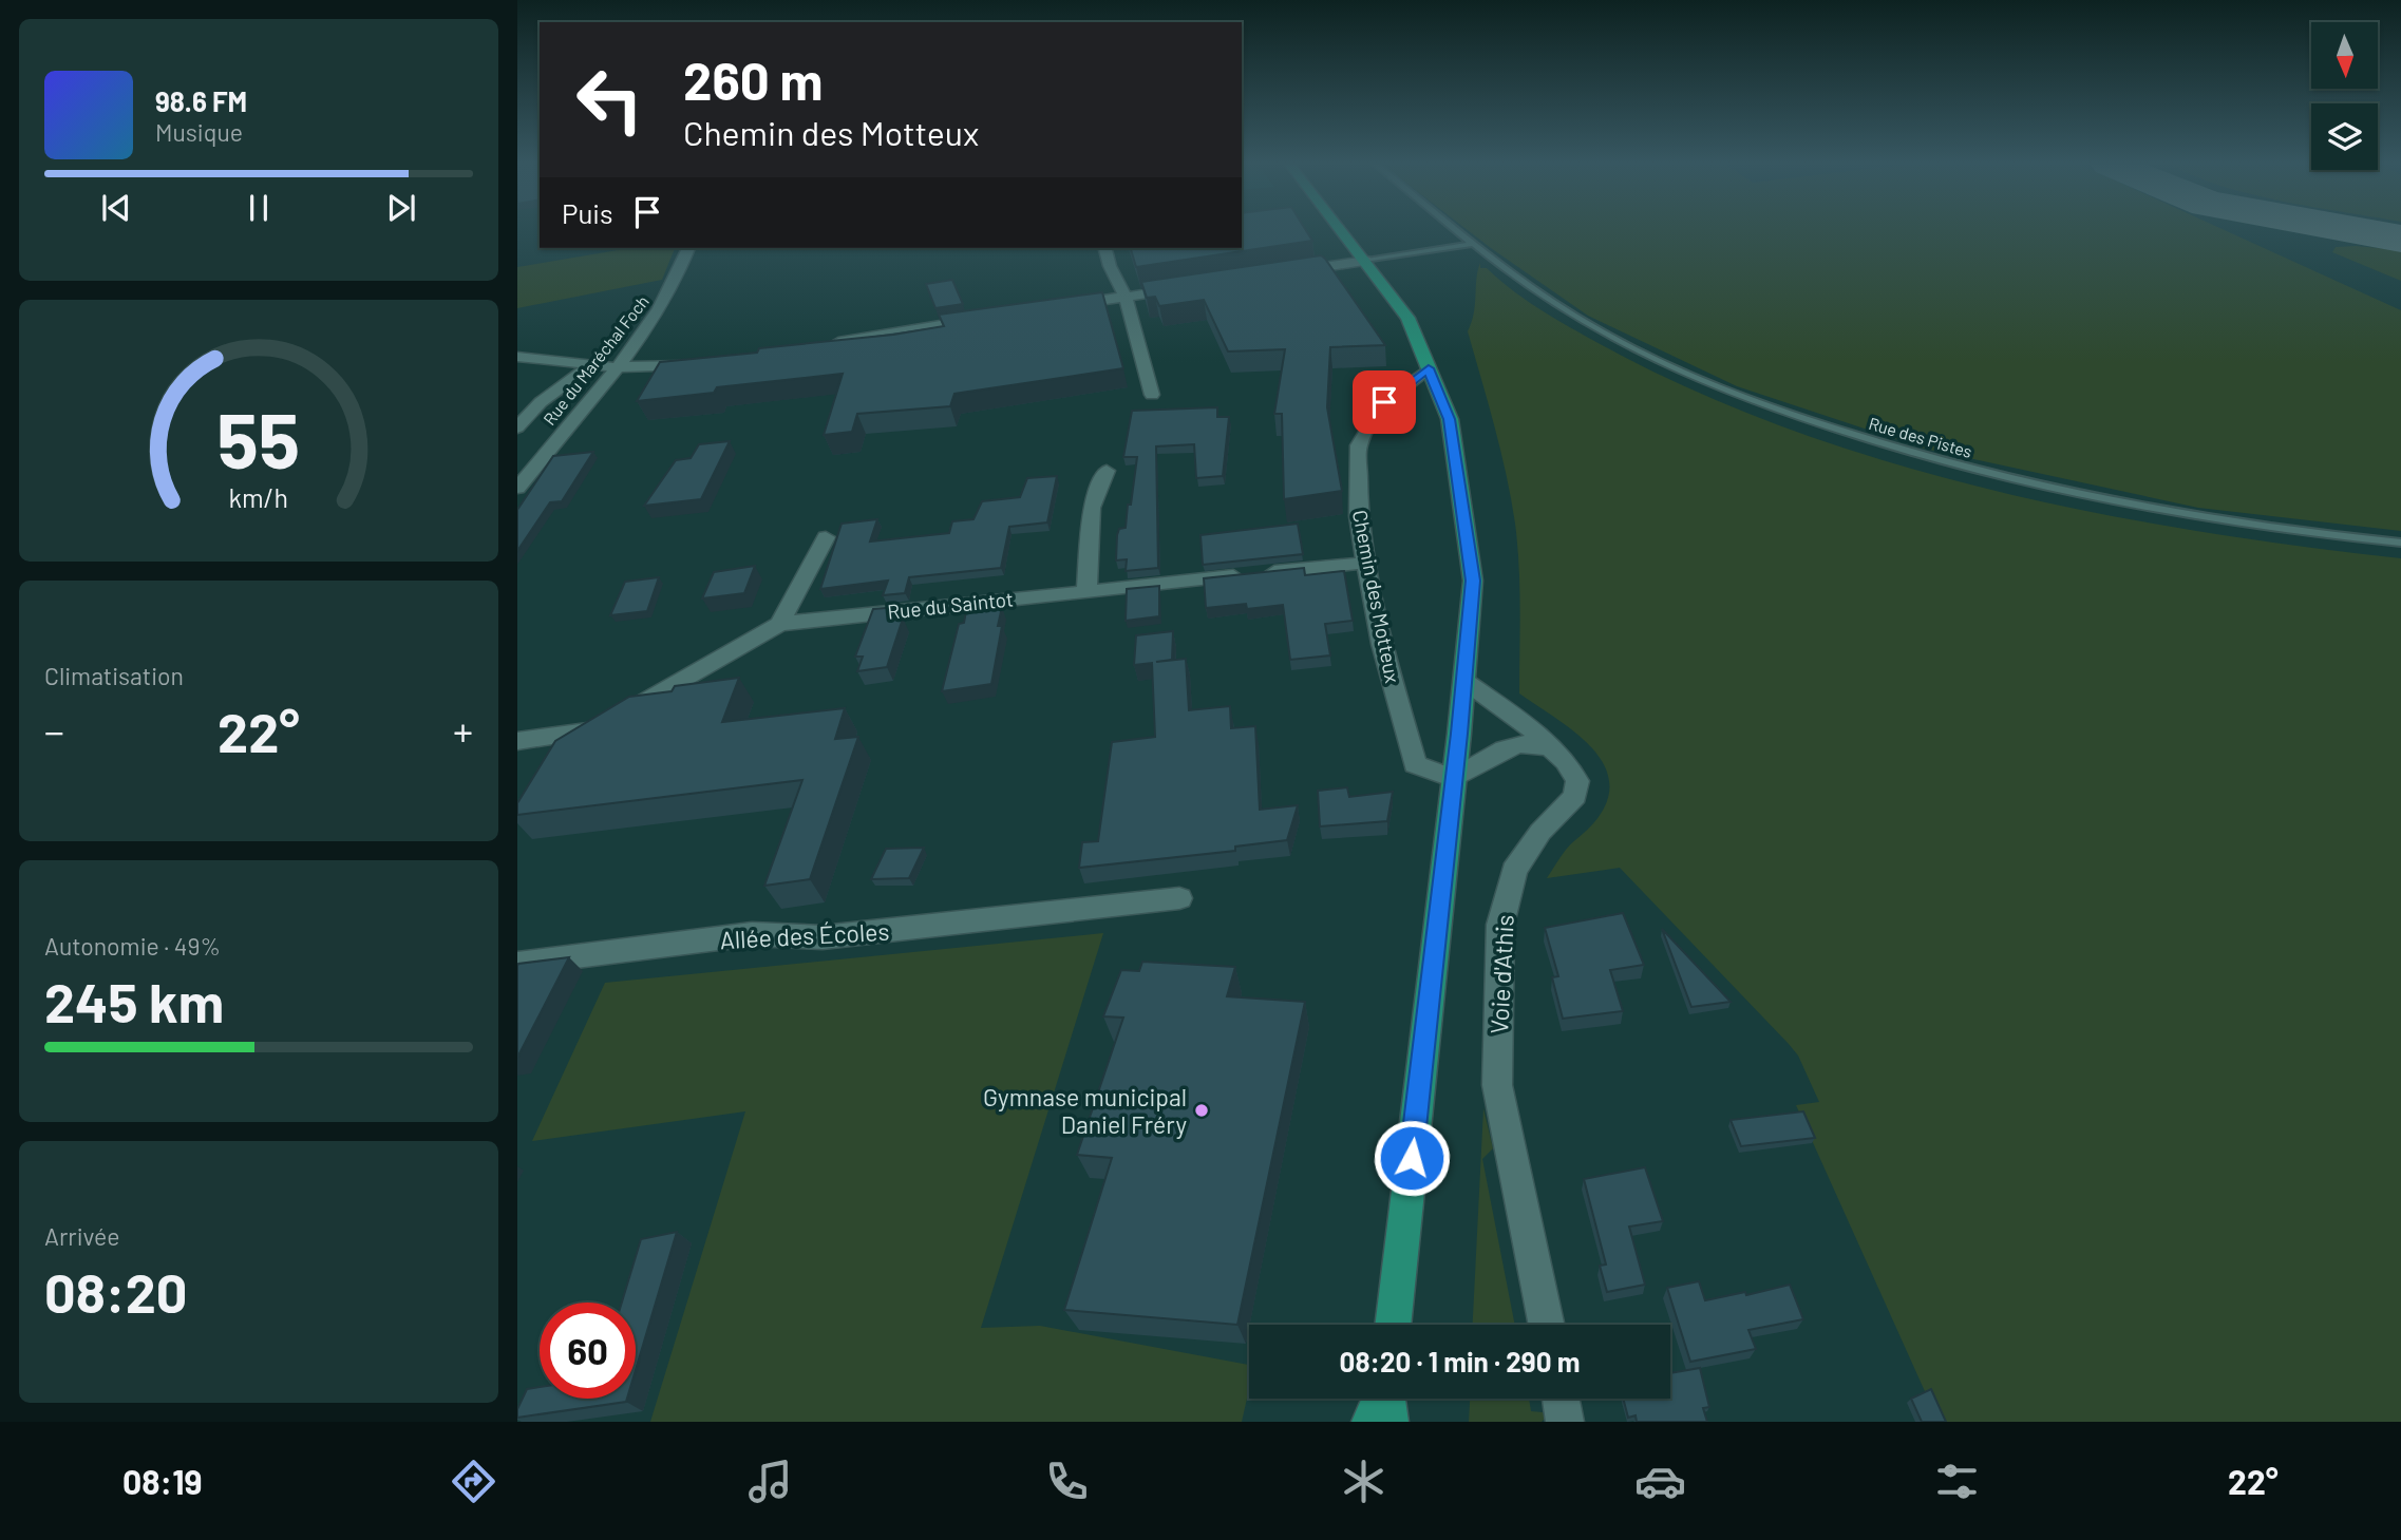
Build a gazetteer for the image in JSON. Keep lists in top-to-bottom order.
{
  "streets": {
    "street": [
      "Rue du Maréchal Foch",
      "Chemin des Motteux",
      "Rue du Saintot",
      "Allée des Écoles",
      "Voie d'Athis"
    ],
    "lane": ["Rue des Pistes"]
  },
  "crossings": [
    ["Chemin des Motteux", "Rue du Saintot"]
  ],
  "places": ["Gymnase municipal Daniel Fréry"],
  "north": "bottom",
  "page": {
    "turn": ["260 m", "Chemin des Motteux"],
    "song": ["98.6 FM", "Musique"],
    "then": "Puis",
    "tile": [
      "Climatisation",
      ["Autonomie · 49%", "245 km"],
      ["Arrivée", "08:20"]
    ],
    "heat": ["−", "22°", "+"],
    "limit": "60",
    "trip": "08:20 · 1 min · 290 m",
    "tabs": ["08:19", "22°"],
    "gauge": ["55", "km/h"]
  }
}
